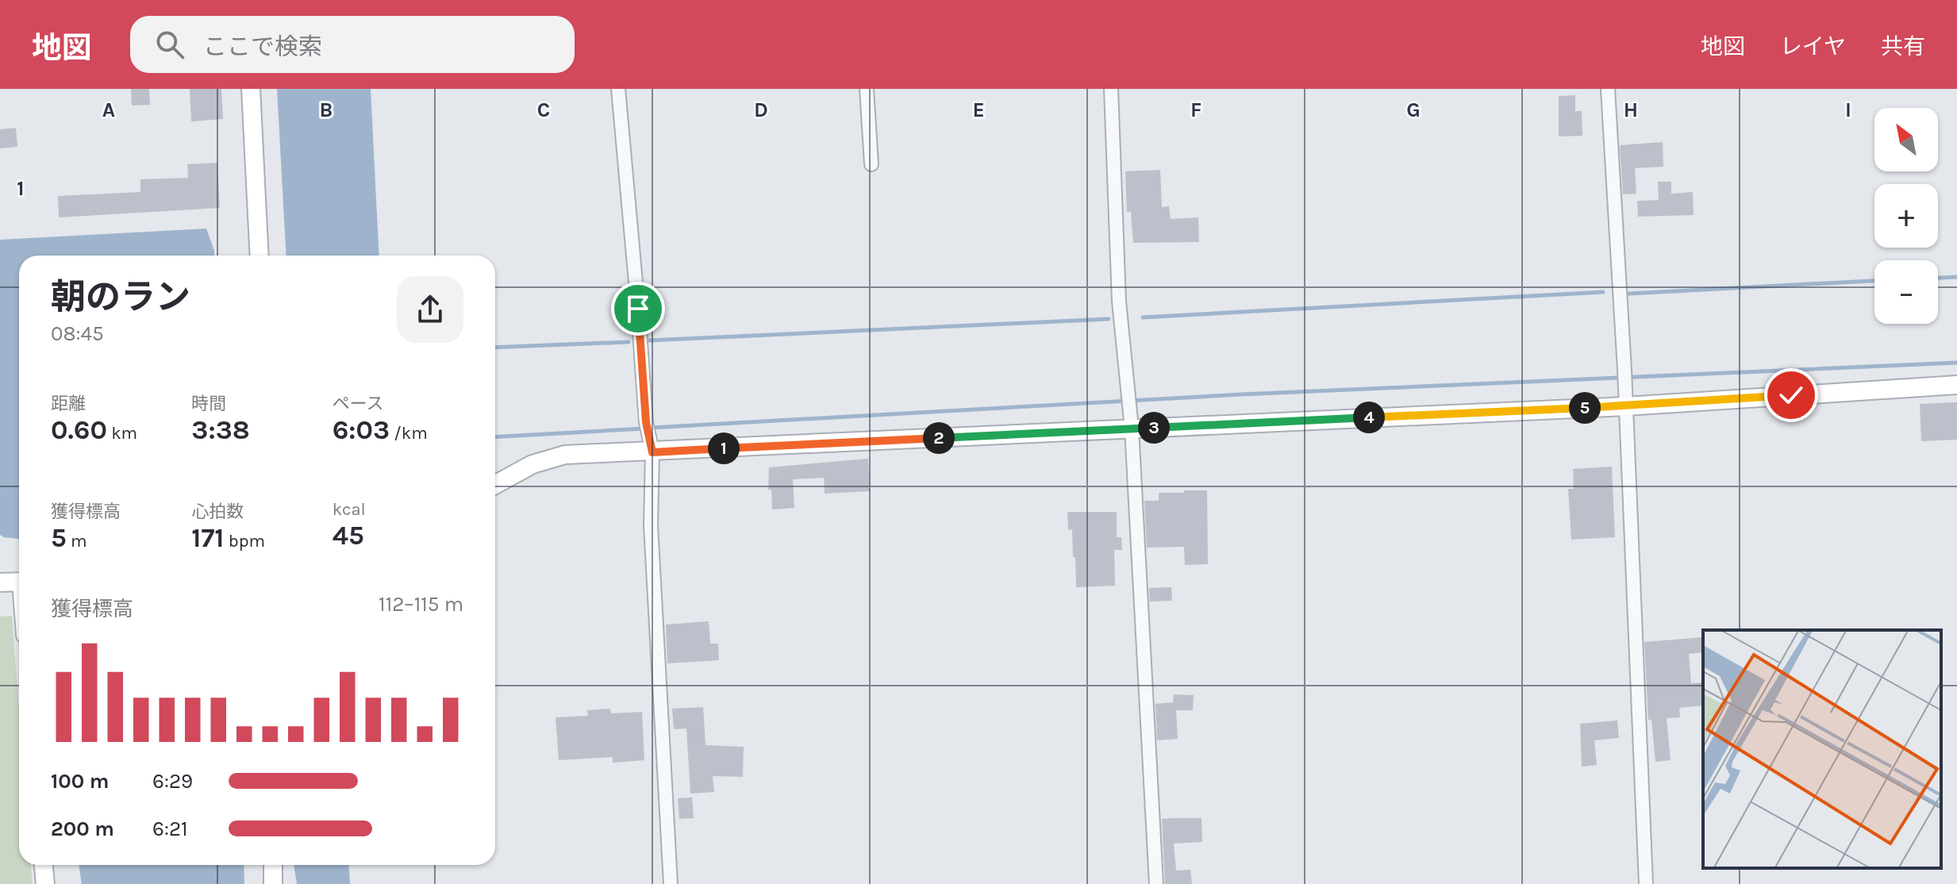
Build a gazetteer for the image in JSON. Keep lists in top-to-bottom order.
{
  "north": "top left",
  "page": {
    "header": "地図",
    "search": "ここで検索",
    "nav": ["地図", "レイヤ", "共有"],
    "map_buttons": ["+", "−"],
    "heading": ["朝のラン", "08:45"],
    "stats": [
      ["距離", "0.60 km"],
      ["時間", "3:38"],
      ["ペース", "6:03 /km"],
      ["獲得標高", "5 m"],
      ["心拍数", "171 bpm"],
      ["kcal", "45"]
    ],
    "pins": [
      "5",
      "4",
      "3",
      "2",
      "1"
    ],
    "chart": ["獲得標高", "112–115 m"],
    "list": [
      {
        "name": "100 m",
        "note": "6:29"
      },
      {
        "name": "200 m",
        "note": "6:21"
      }
    ]
  },
  "grid": {
    "columns": [
      "A",
      "B",
      "C",
      "D",
      "E",
      "F",
      "G",
      "H",
      "I"
    ],
    "rows": ["1"]
  }
}
